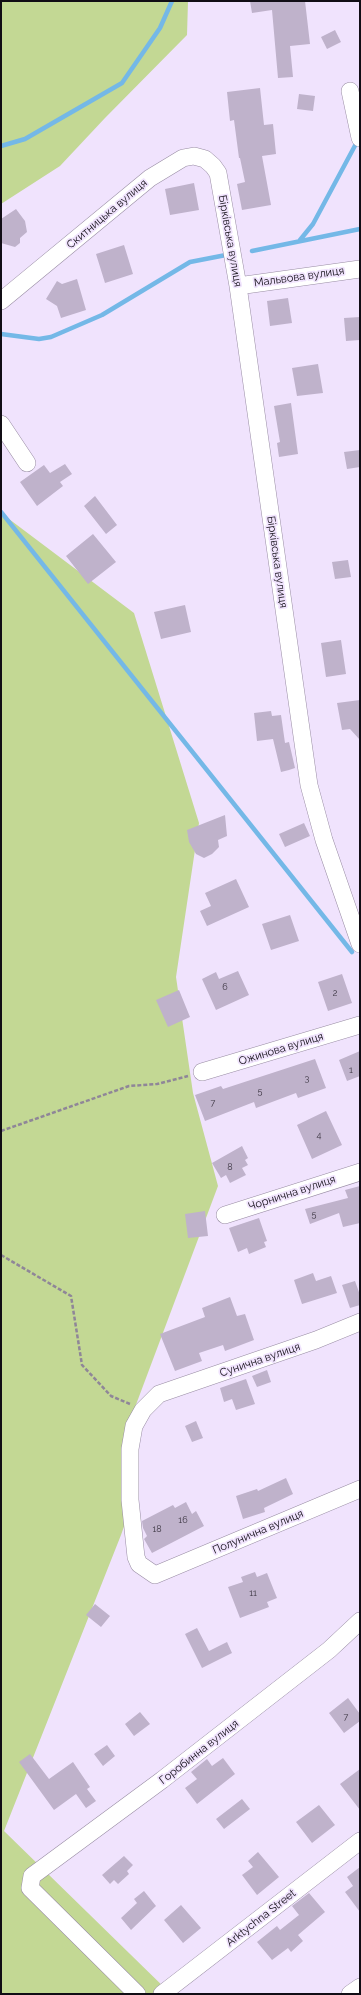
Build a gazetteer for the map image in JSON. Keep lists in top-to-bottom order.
{
  "streets": {
    "street": [
      "Скитницька вулиця",
      "Бірківська вулиця",
      "Мальвова вулиця",
      "Ожинова вулиця",
      "Чорнична вулиця",
      "Сунична вулиця",
      "Полунична вулиця",
      "Горобинна вулиця",
      "Arktychna Street"
    ]
  },
  "crossings": [
    ["Скитницька вулиця", "Бірківська вулиця"],
    ["Бірківська вулиця", "Мальвова вулиця"],
    ["Сунична вулиця", "Полунична вулиця"]
  ],
  "house_numbers": [
    "6",
    "2",
    "1",
    "3",
    "5",
    "7",
    "4",
    "8",
    "5",
    "16",
    "18",
    "11",
    "7"
  ]
}
